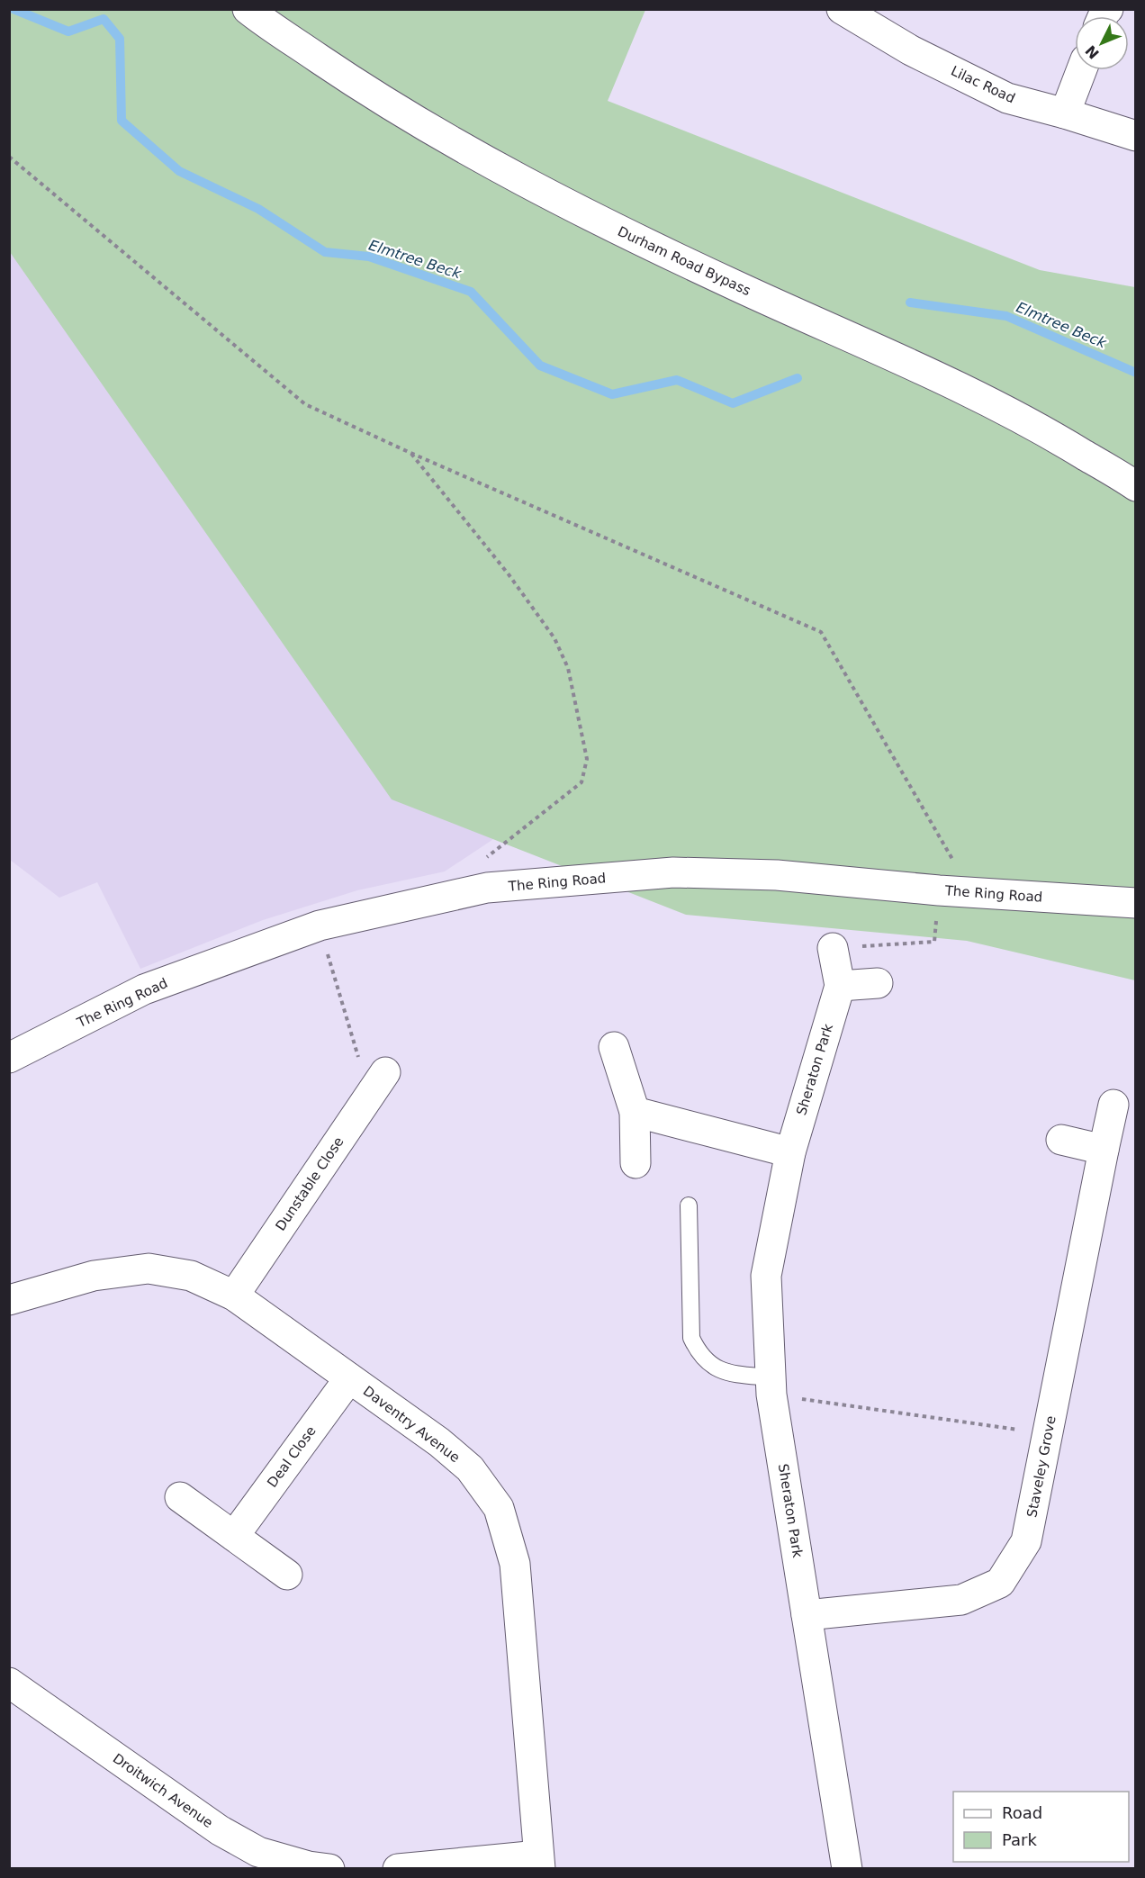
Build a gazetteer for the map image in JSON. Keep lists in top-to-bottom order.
{
  "streets": {
    "street": [
      "Lilac Road",
      "Durham Road Bypass",
      "The Ring Road",
      "Sheraton Park",
      "Dunstable Close",
      "Daventry Avenue",
      "Deal Close",
      "Staveley Grove",
      "Droitwich Avenue"
    ]
  },
  "crossings": [
    ["Sheraton Park", "Staveley Grove"],
    ["Dunstable Close", "Daventry Avenue"],
    ["Daventry Avenue", "Deal Close"]
  ],
  "water": ["Elmtree Beck"],
  "legend": ["Road", "Park"],
  "north": "bottom left"
}
